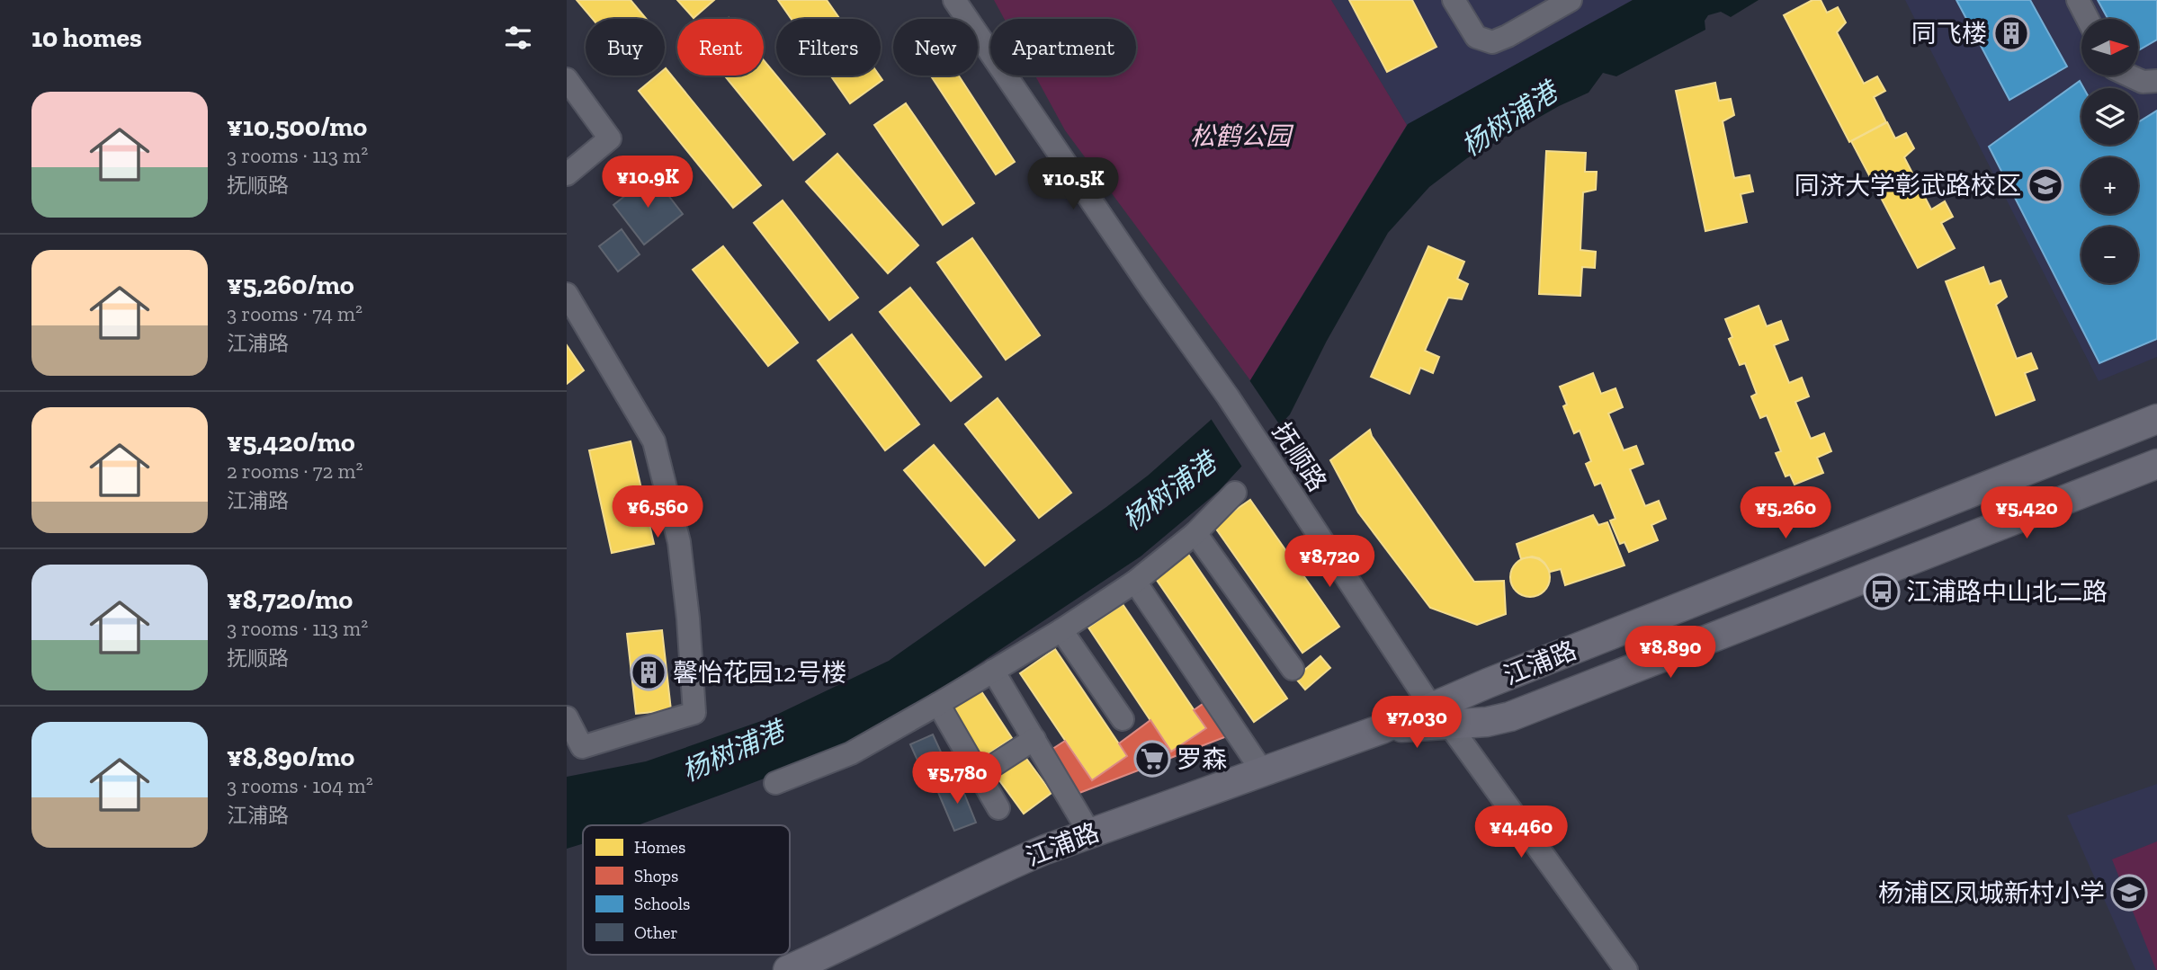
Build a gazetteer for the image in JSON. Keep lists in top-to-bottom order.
{
  "streets": {
    "main road": ["江浦路"],
    "street": ["抚顺路"]
  },
  "crossings": [
    ["抚顺路", "江浦路"]
  ],
  "water": ["杨树浦港"],
  "parks": ["松鹤公园"],
  "places": {
    "building": ["同飞楼", "馨怡花园12号楼"],
    "school or university": ["同济大学彰武路校区", "杨浦区凤城新村小学"],
    "bus stop": ["江浦路中山北二路"],
    "supermarket": ["罗森"]
  },
  "legend": [
    "Homes",
    "Shops",
    "Schools",
    "Other"
  ],
  "north": "right",
  "page": {
    "heading": "10 homes",
    "map_buttons": ["+", "−"],
    "chip": [
      "Buy",
      "Rent",
      "Filters",
      "New",
      "Apartment"
    ],
    "list": [
      {
        "name": "¥10,500/mo",
        "note": "3 rooms · 113 m² · 抚顺路"
      },
      {
        "name": "¥5,260/mo",
        "note": "3 rooms · 74 m² · 江浦路"
      },
      {
        "name": "¥5,420/mo",
        "note": "2 rooms · 72 m² · 江浦路"
      },
      {
        "name": "¥8,720/mo",
        "note": "3 rooms · 113 m² · 抚顺路"
      },
      {
        "name": "¥8,890/mo",
        "note": "3 rooms · 104 m² · 江浦路"
      }
    ],
    "price": [
      "¥10.9K",
      "¥10.5K",
      "¥6,560",
      "¥5,260",
      "¥5,420",
      "¥8,720",
      "¥8,890",
      "¥7,030",
      "¥5,780",
      "¥4,460"
    ]
  }
}
